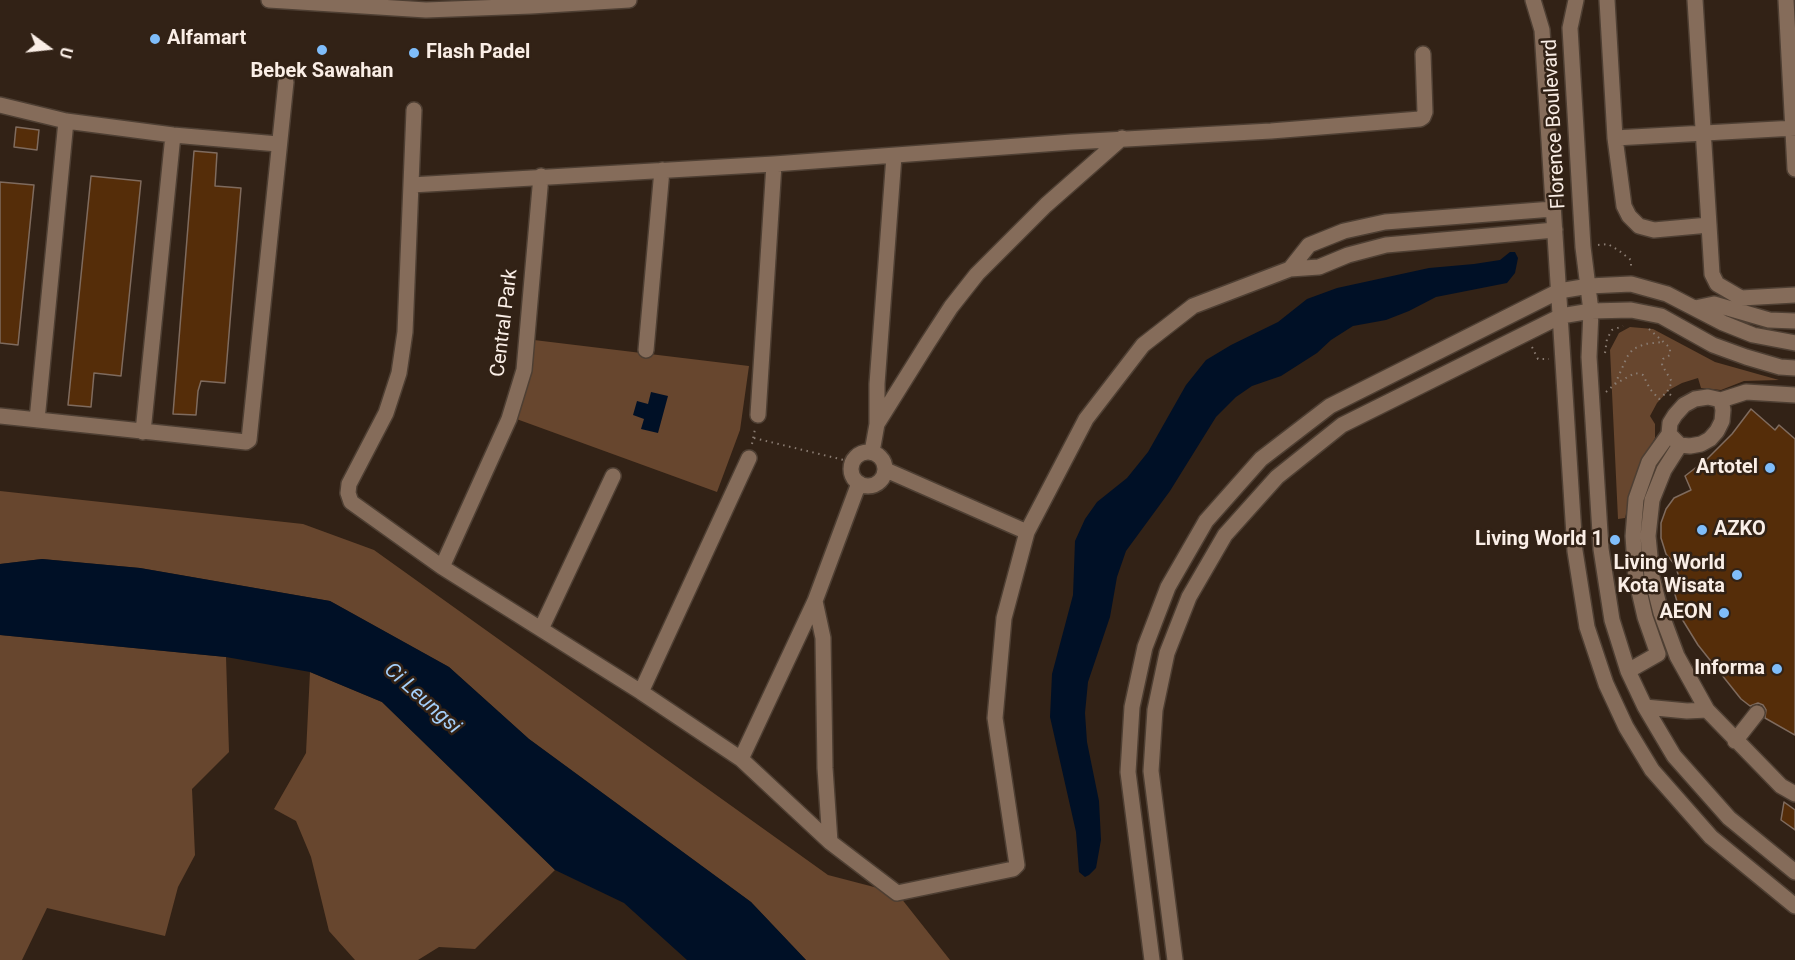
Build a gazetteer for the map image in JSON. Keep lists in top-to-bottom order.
{
  "streets": {
    "street": ["Florence Boulevard", "Central Park"]
  },
  "water": ["Ci Leungsi"],
  "places": [
    "Alfamart",
    "Bebek Sawahan",
    "Flash Padel",
    "Artotel",
    "AZKO",
    "Living World 1",
    "Living World Kota Wisata",
    "AEON",
    "Informa"
  ],
  "north": "right"
}
